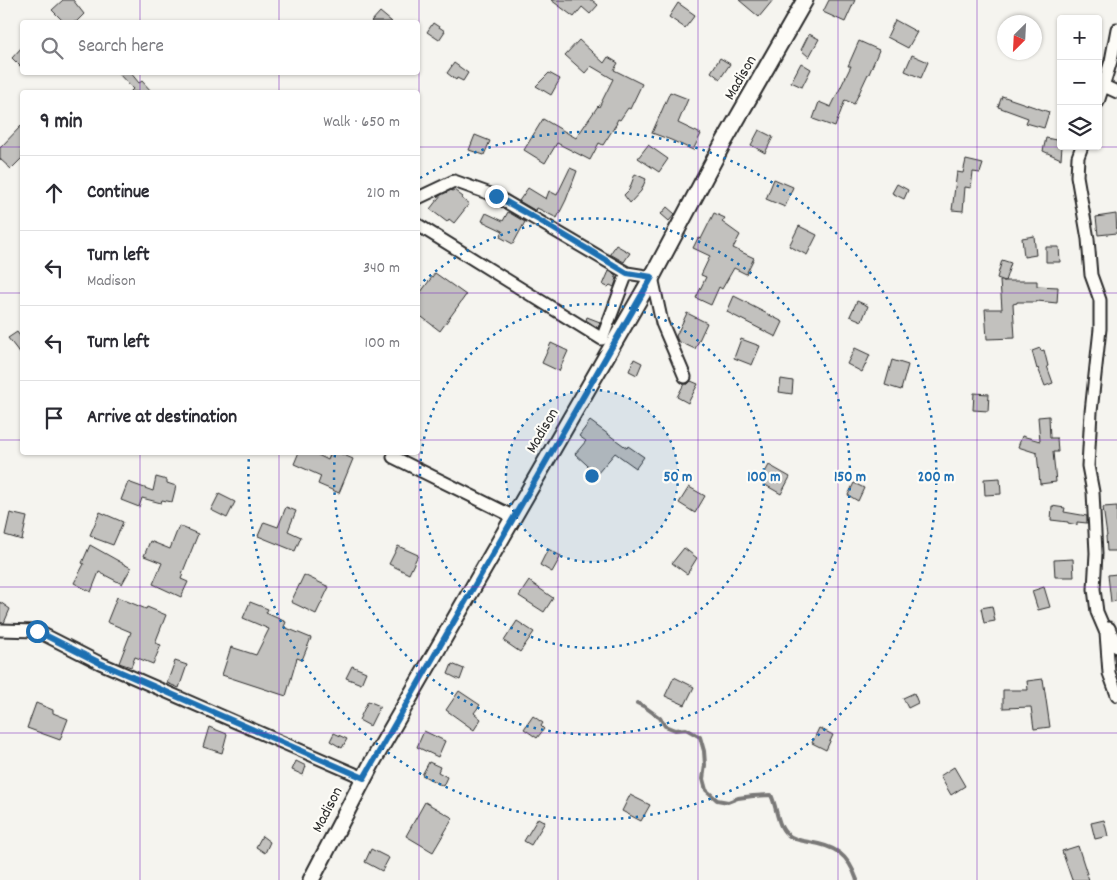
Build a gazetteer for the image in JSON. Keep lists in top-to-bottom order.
{
  "streets": {
    "street": ["Madison"]
  },
  "north": "bottom left",
  "page": {
    "map_buttons": ["+", "−"],
    "search": "Search here",
    "heading": ["9 min", "Walk · 650 m"],
    "list": [
      ["Continue", "210 m"],
      ["Turn left", "Madison", "340 m"],
      ["Turn left", "100 m"],
      "Arrive at destination"
    ]
  },
  "rings": [
    "50 m",
    "100 m",
    "150 m",
    "200 m"
  ]
}
